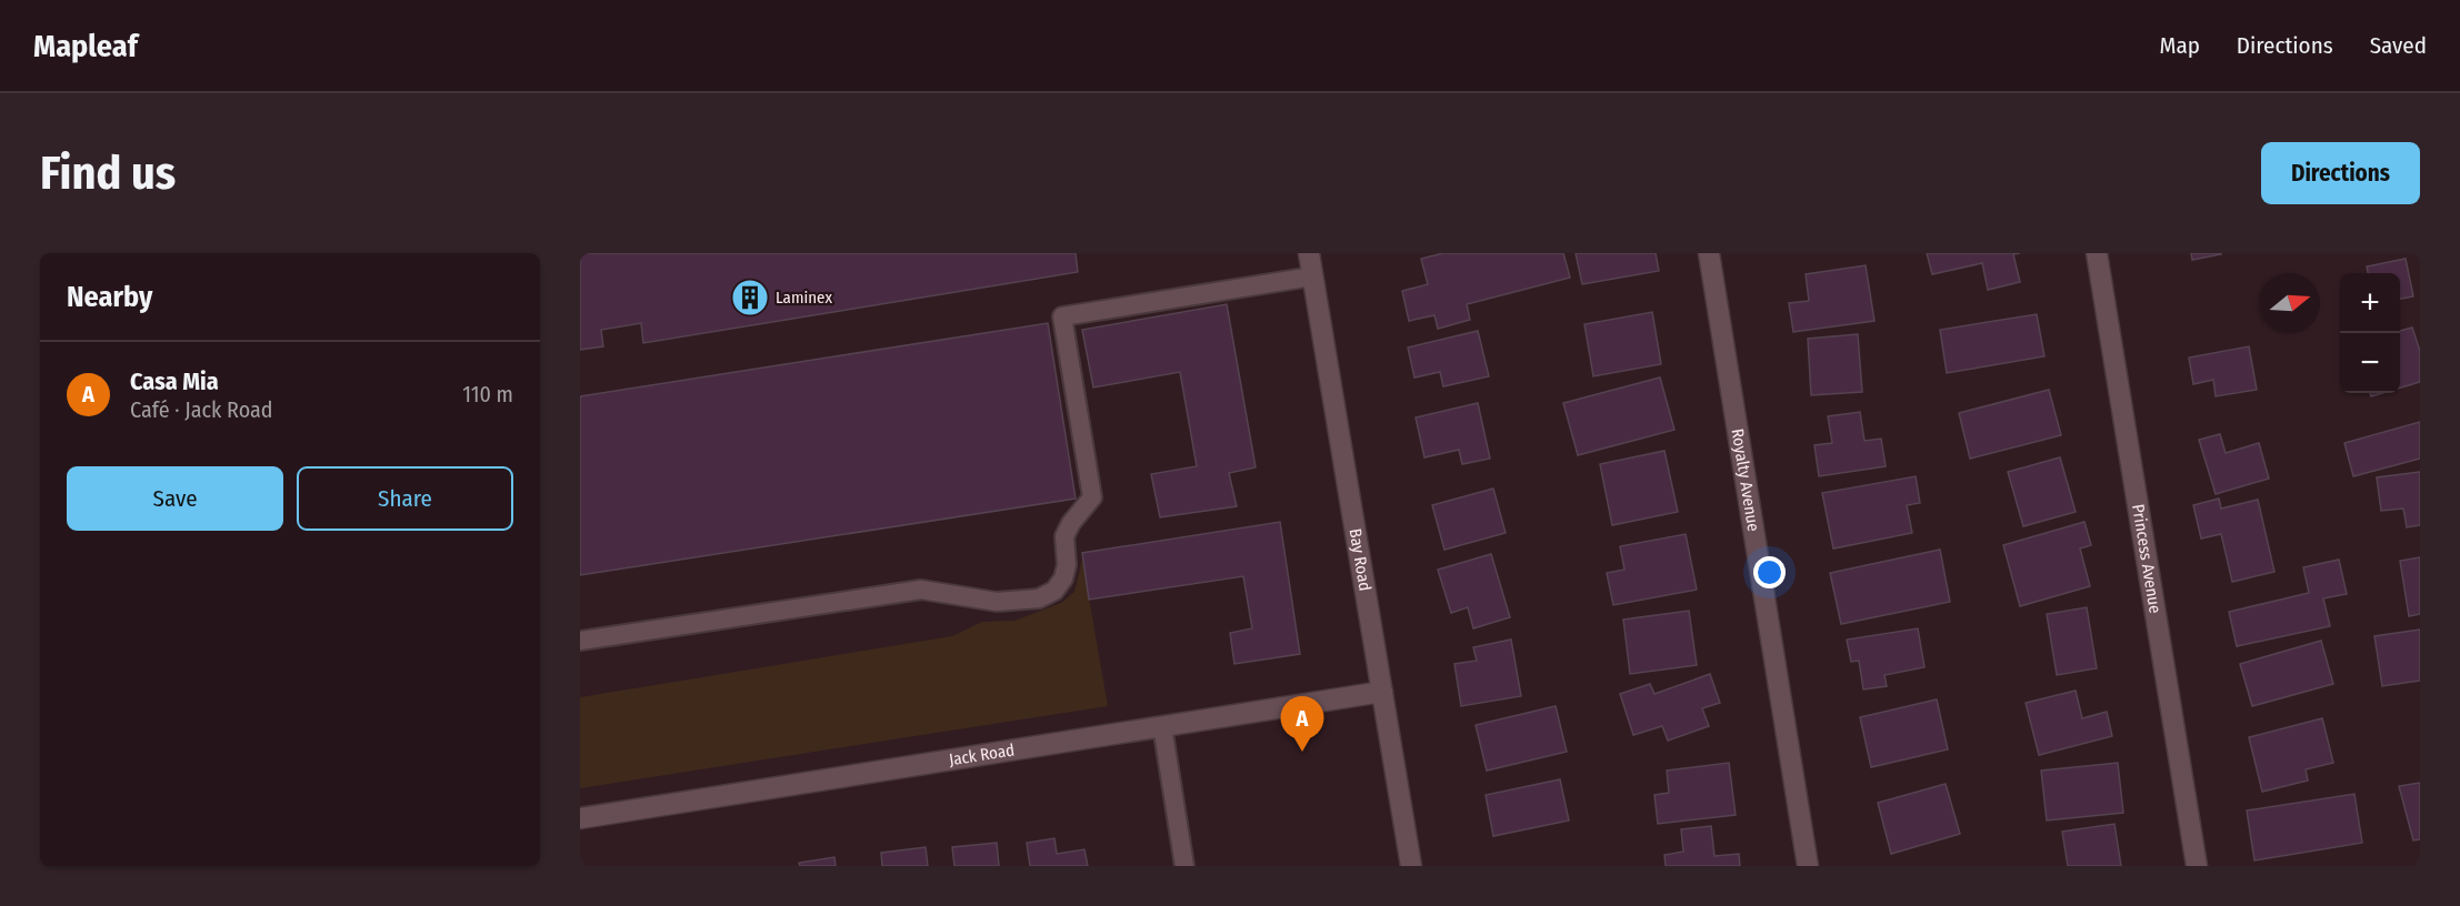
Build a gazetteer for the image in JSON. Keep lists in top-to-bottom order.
{
  "streets": {
    "street": [
      "Royalty Avenue",
      "Bay Road",
      "Princess Avenue",
      "Jack Road"
    ]
  },
  "crossings": [
    ["Bay Road", "Jack Road"]
  ],
  "places": {
    "building": ["Laminex"]
  },
  "north": "right",
  "page": {
    "header": "Mapleaf",
    "nav": ["Map", "Directions", "Saved"],
    "buttons": [
      "Directions",
      ["Save", "Share"]
    ],
    "title": "Find us",
    "heading": "Nearby",
    "map_buttons": ["+", "−"],
    "list": [
      {
        "mark": "A",
        "name": "Casa Mia",
        "note": "Café · Jack Road",
        "value": "110 m"
      }
    ],
    "pins": "A"
  }
}
